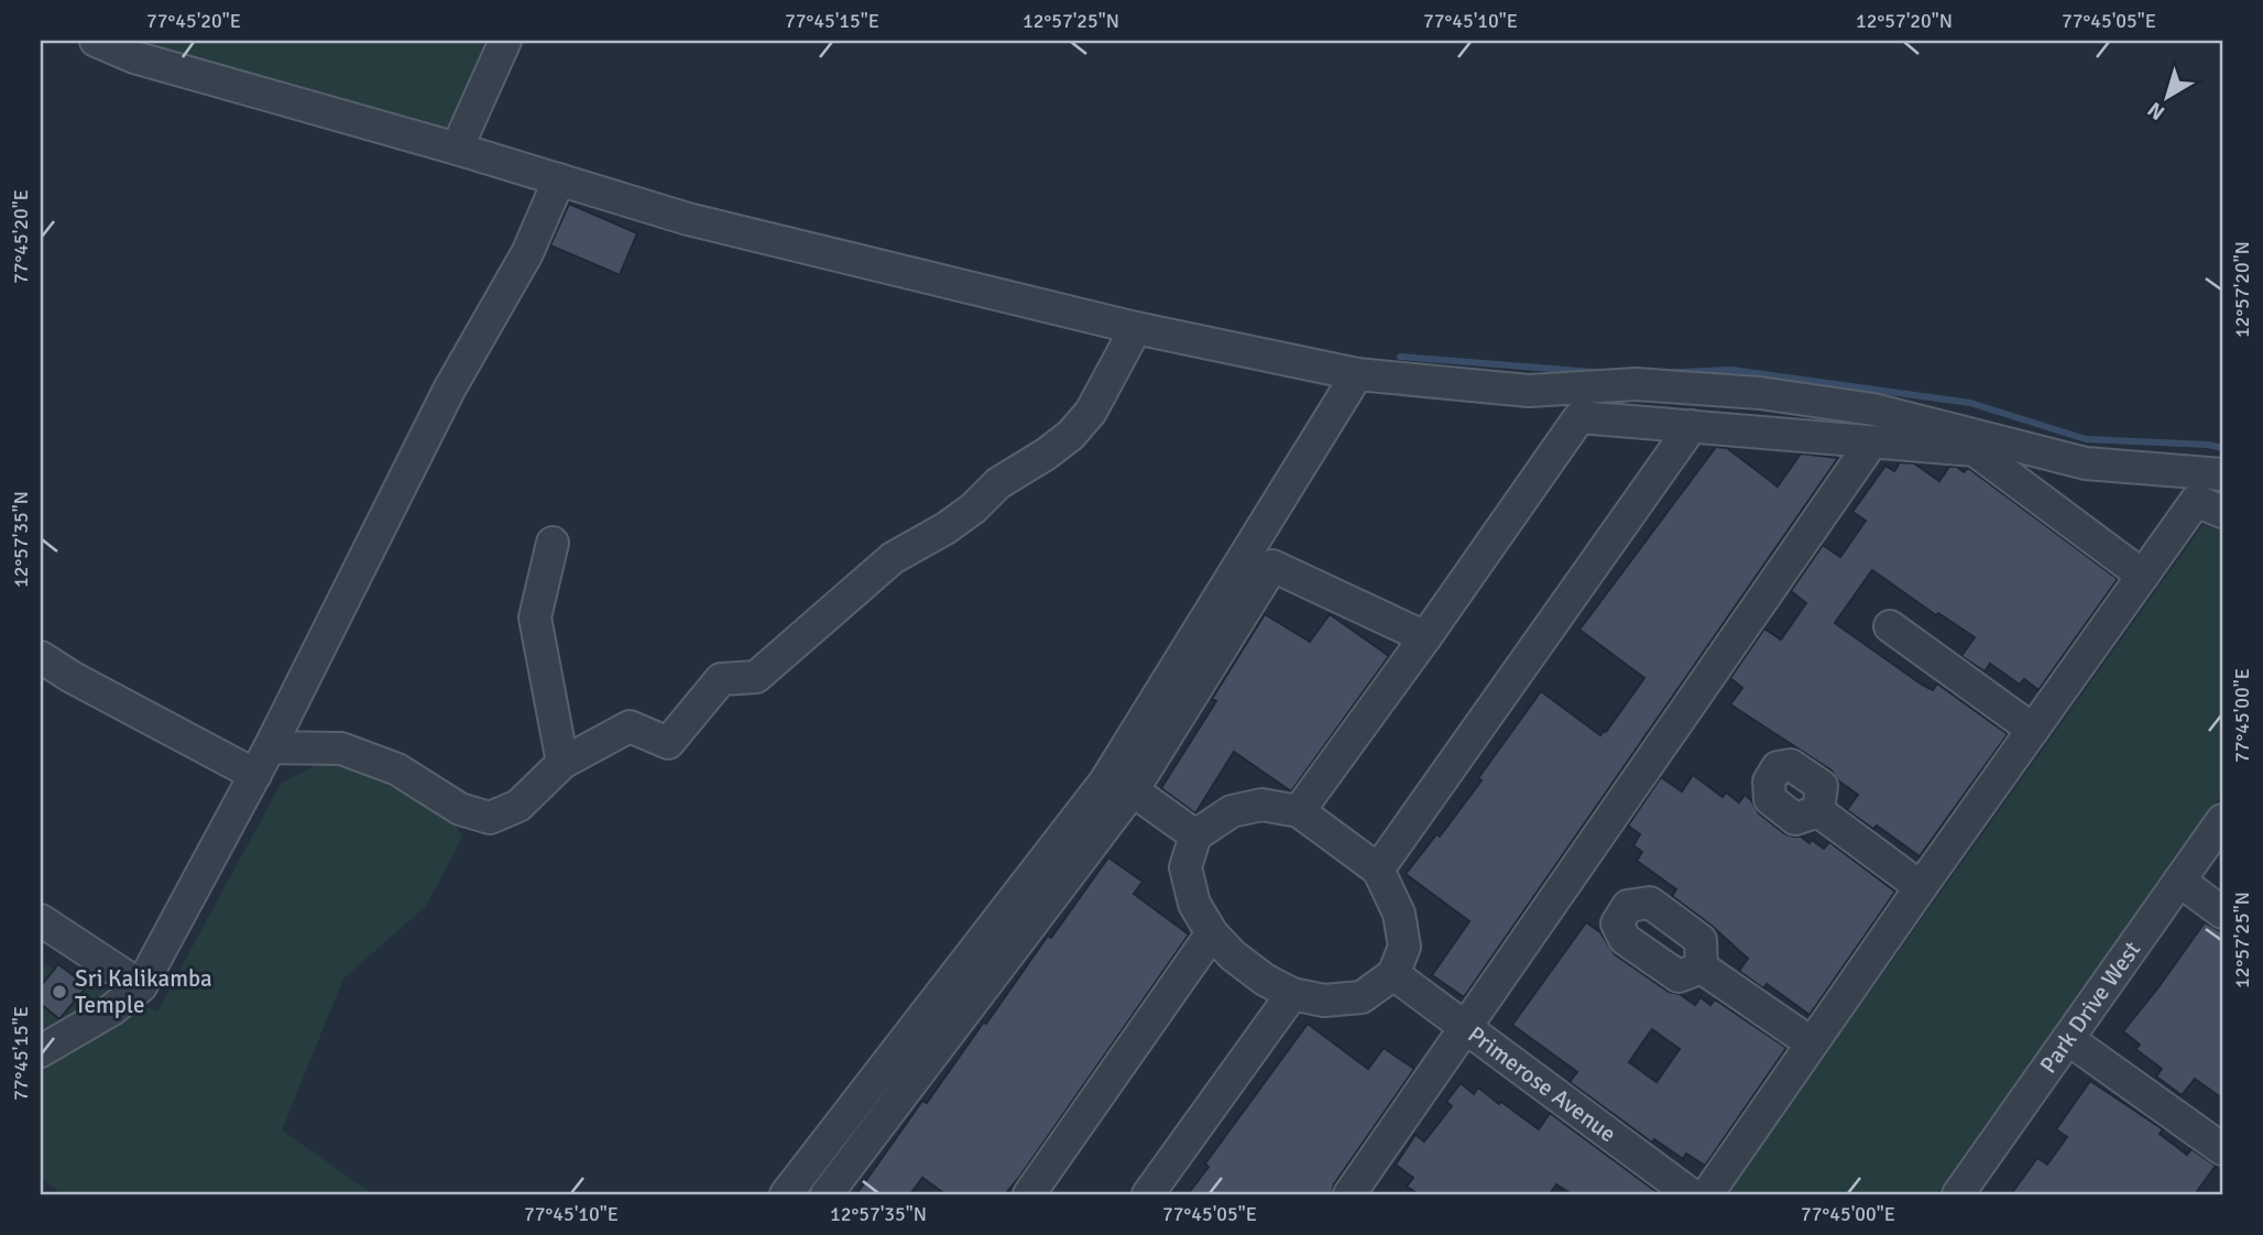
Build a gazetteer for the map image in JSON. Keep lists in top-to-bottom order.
{
  "streets": {
    "street": ["Park Drive West", "Primerose Avenue"]
  },
  "places": ["Sri Kalikamba Temple"],
  "north": "bottom left",
  "coordinates": [
    "77°45'20\"E",
    "77°45'15\"E",
    "12°57'25\"N",
    "77°45'10\"E",
    "12°57'20\"N",
    "77°45'05\"E",
    "12°57'35\"N",
    "77°45'00\"E"
  ]
}
